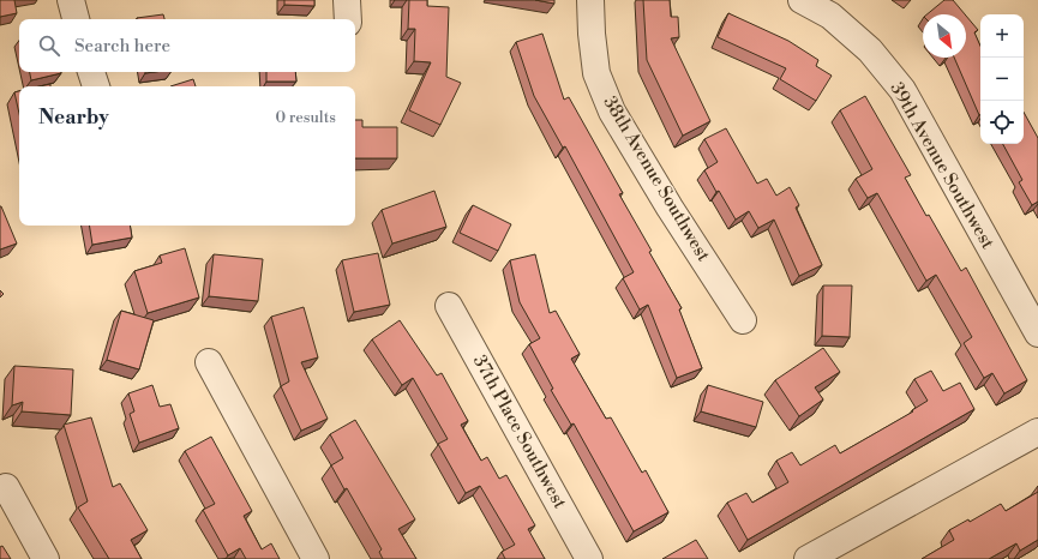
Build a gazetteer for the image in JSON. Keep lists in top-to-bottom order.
{
  "streets": {
    "street": ["39th Avenue Southwest", "38th Avenue Southwest", "37th Place Southwest"]
  },
  "north": "bottom right",
  "page": {
    "map_buttons": ["+", "−"],
    "search": "Search here",
    "heading": ["Nearby", "0 results"]
  }
}
